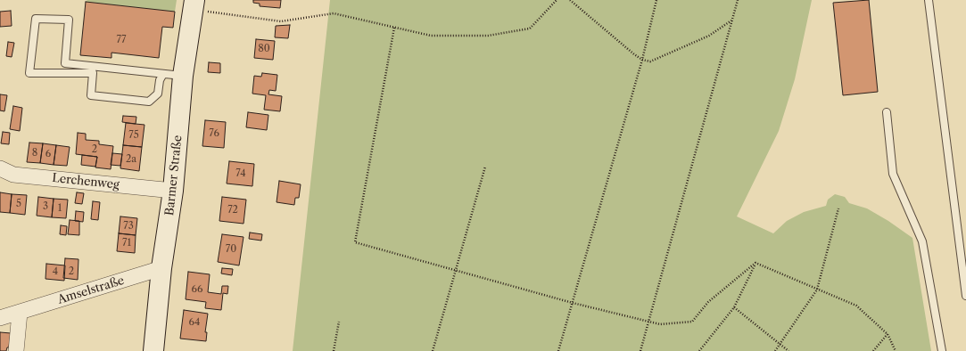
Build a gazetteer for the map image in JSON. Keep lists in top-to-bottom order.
{
  "streets": {
    "main road": ["Barmer Straße"],
    "street": ["Lerchenweg", "Amselstraße"]
  },
  "crossings": [
    ["Barmer Straße", "Lerchenweg"],
    ["Barmer Straße", "Amselstraße"]
  ],
  "house_numbers": [
    "77",
    "80",
    "76",
    "75",
    "2",
    "8",
    "6",
    "2a",
    "74",
    "5",
    "3",
    "1",
    "72",
    "73",
    "71",
    "70",
    "4",
    "2",
    "66",
    "64"
  ]
}
